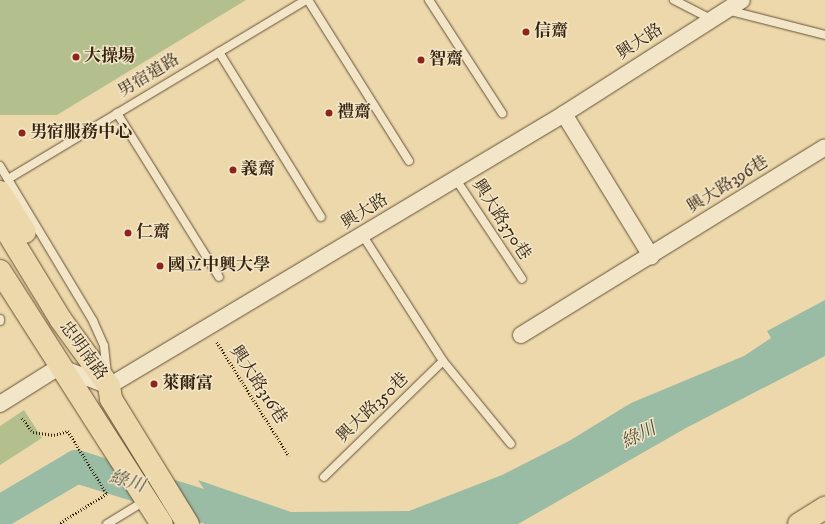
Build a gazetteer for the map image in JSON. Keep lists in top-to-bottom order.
{
  "streets": {
    "main road": ["忠明南路"],
    "street": ["興大路", "興大路396巷"],
    "lane": ["男宿道路", "興大路370巷", "興大路350巷"],
    "path": ["興大路316巷"]
  },
  "crossings": [
    ["興大路", "興大路370巷"],
    ["興大路", "忠明南路"],
    ["興大路", "興大路316巷"]
  ],
  "water": ["綠川"],
  "places": [
    "信齋",
    "大操場",
    "智齋",
    "禮齋",
    "男宿服務中心",
    "義齋",
    "仁齋",
    "國立中興大學",
    "萊爾富"
  ]
}
